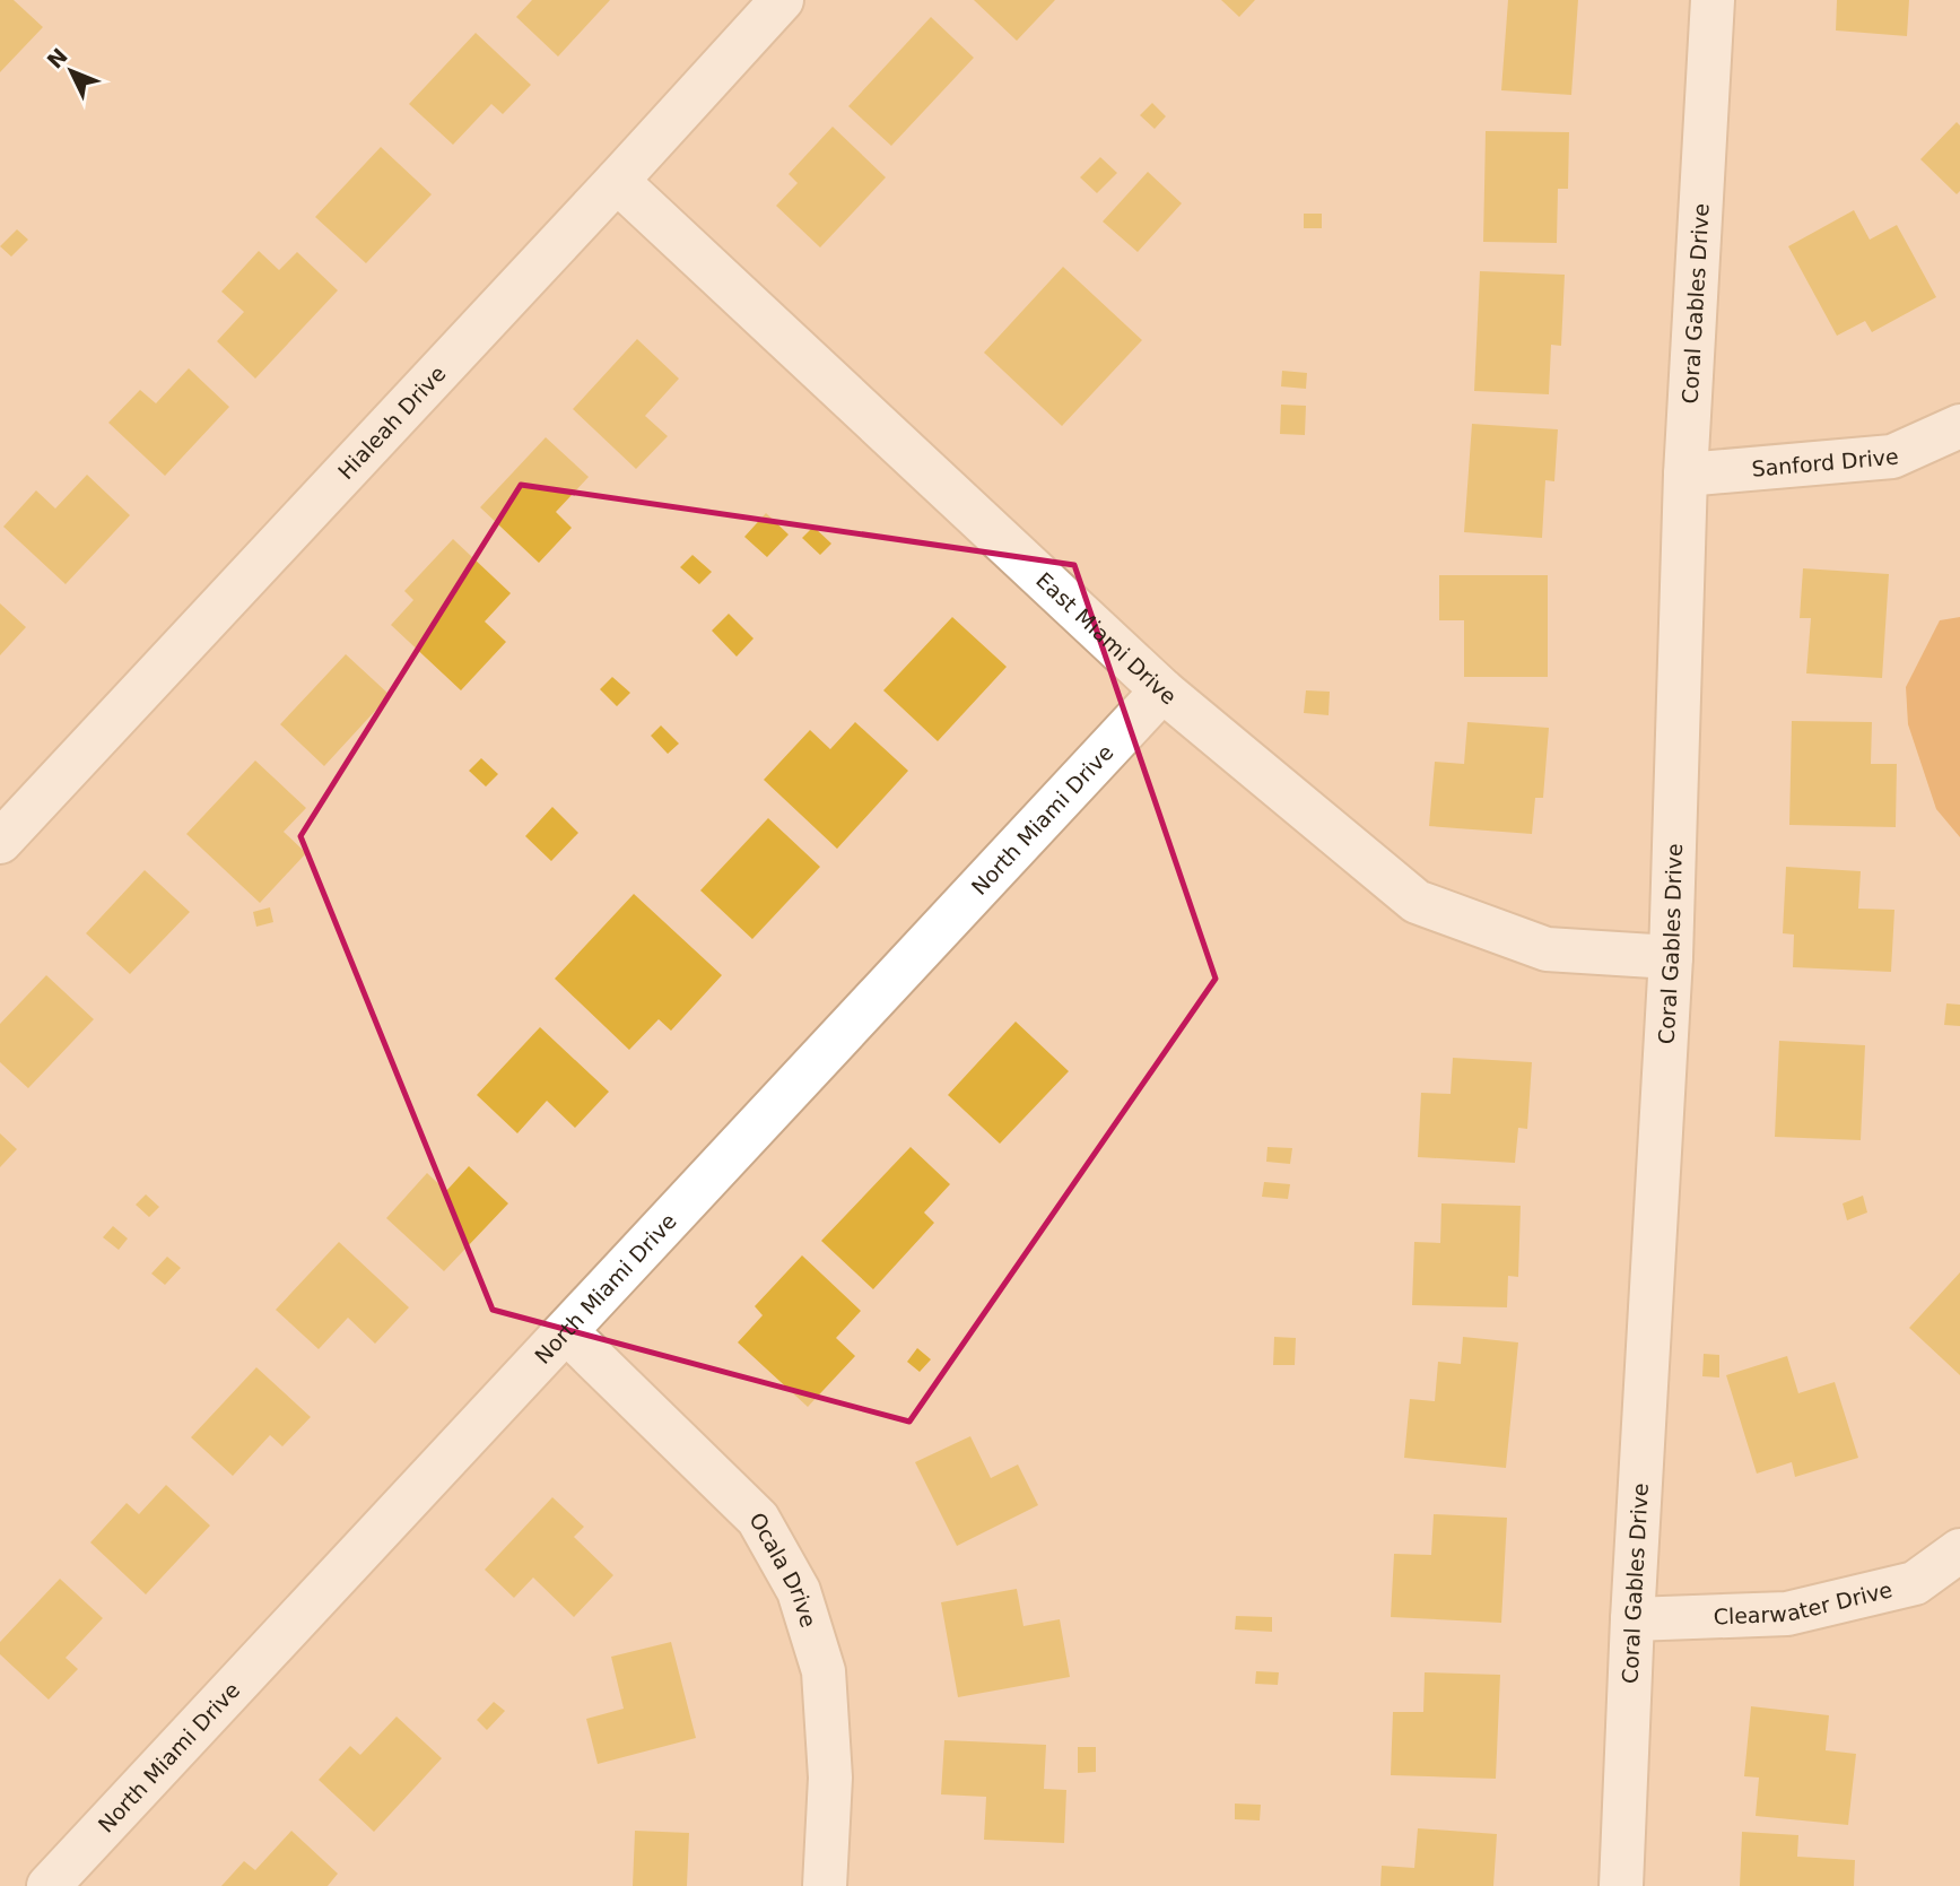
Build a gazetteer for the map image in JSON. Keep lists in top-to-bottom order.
{
  "streets": {
    "street": [
      "Coral Gables Drive",
      "Hialeah Drive",
      "Sanford Drive",
      "East Miami Drive",
      "North Miami Drive",
      "Ocala Drive",
      "Clearwater Drive"
    ]
  },
  "crossings": [
    ["Coral Gables Drive", "Sanford Drive"],
    ["Coral Gables Drive", "East Miami Drive"],
    ["Coral Gables Drive", "Clearwater Drive"],
    ["Hialeah Drive", "East Miami Drive"],
    ["East Miami Drive", "North Miami Drive"],
    ["North Miami Drive", "Ocala Drive"]
  ],
  "north": "top left"
}
